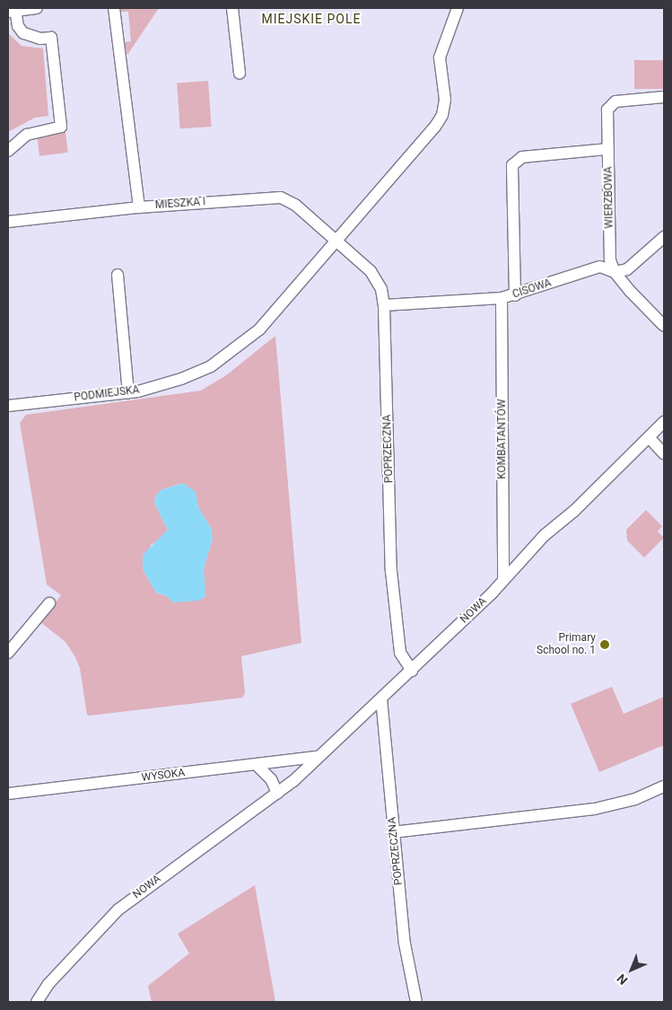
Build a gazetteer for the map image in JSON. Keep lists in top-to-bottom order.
{
  "streets": {
    "street": [
      "WIERZBOWA",
      "MIESZKA I",
      "CISOWA",
      "PODMIEJSKA",
      "KOMBATANTÓW",
      "POPRZECZNA",
      "NOWA",
      "WYSOKA"
    ]
  },
  "crossings": [
    ["WIERZBOWA", "CISOWA"],
    ["MIESZKA I", "PODMIEJSKA"],
    ["MIESZKA I", "POPRZECZNA"],
    ["CISOWA", "KOMBATANTÓW"],
    ["CISOWA", "POPRZECZNA"],
    ["PODMIEJSKA", "POPRZECZNA"],
    ["KOMBATANTÓW", "NOWA"],
    ["POPRZECZNA", "NOWA"],
    ["NOWA", "WYSOKA"]
  ],
  "districts": ["MIEJSKIE POLE"],
  "places": ["Primary School no. 1"],
  "north": "bottom left"
}
